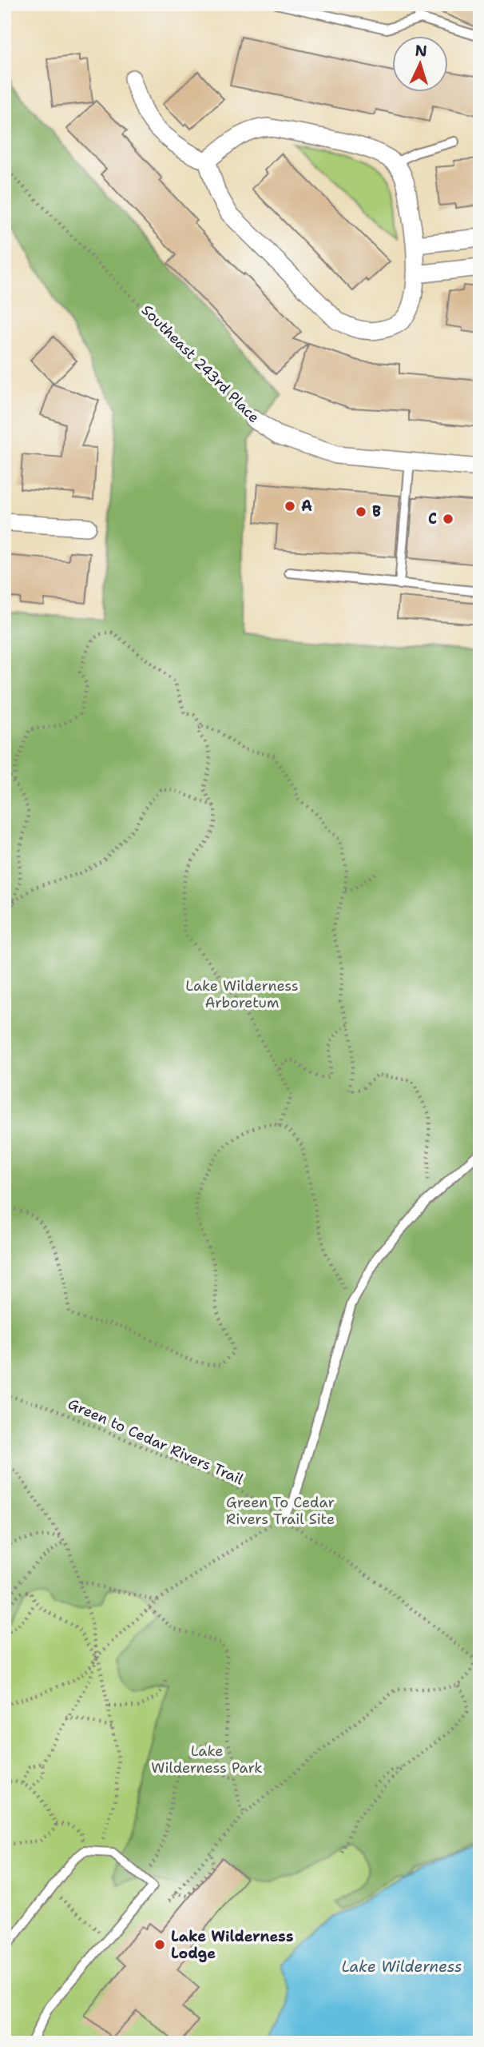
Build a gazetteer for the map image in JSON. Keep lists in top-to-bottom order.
{
  "streets": {
    "street": ["Southeast 243rd Place"],
    "path": ["Green to Cedar Rivers Trail"]
  },
  "water": ["Lake Wilderness"],
  "parks": ["Lake Wilderness Arboretum", "Green To Cedar Rivers Trail Site", "Lake Wilderness Park"],
  "places": [
    "A",
    "B",
    "C",
    "Lake Wilderness Lodge"
  ],
  "north": "top"
}
